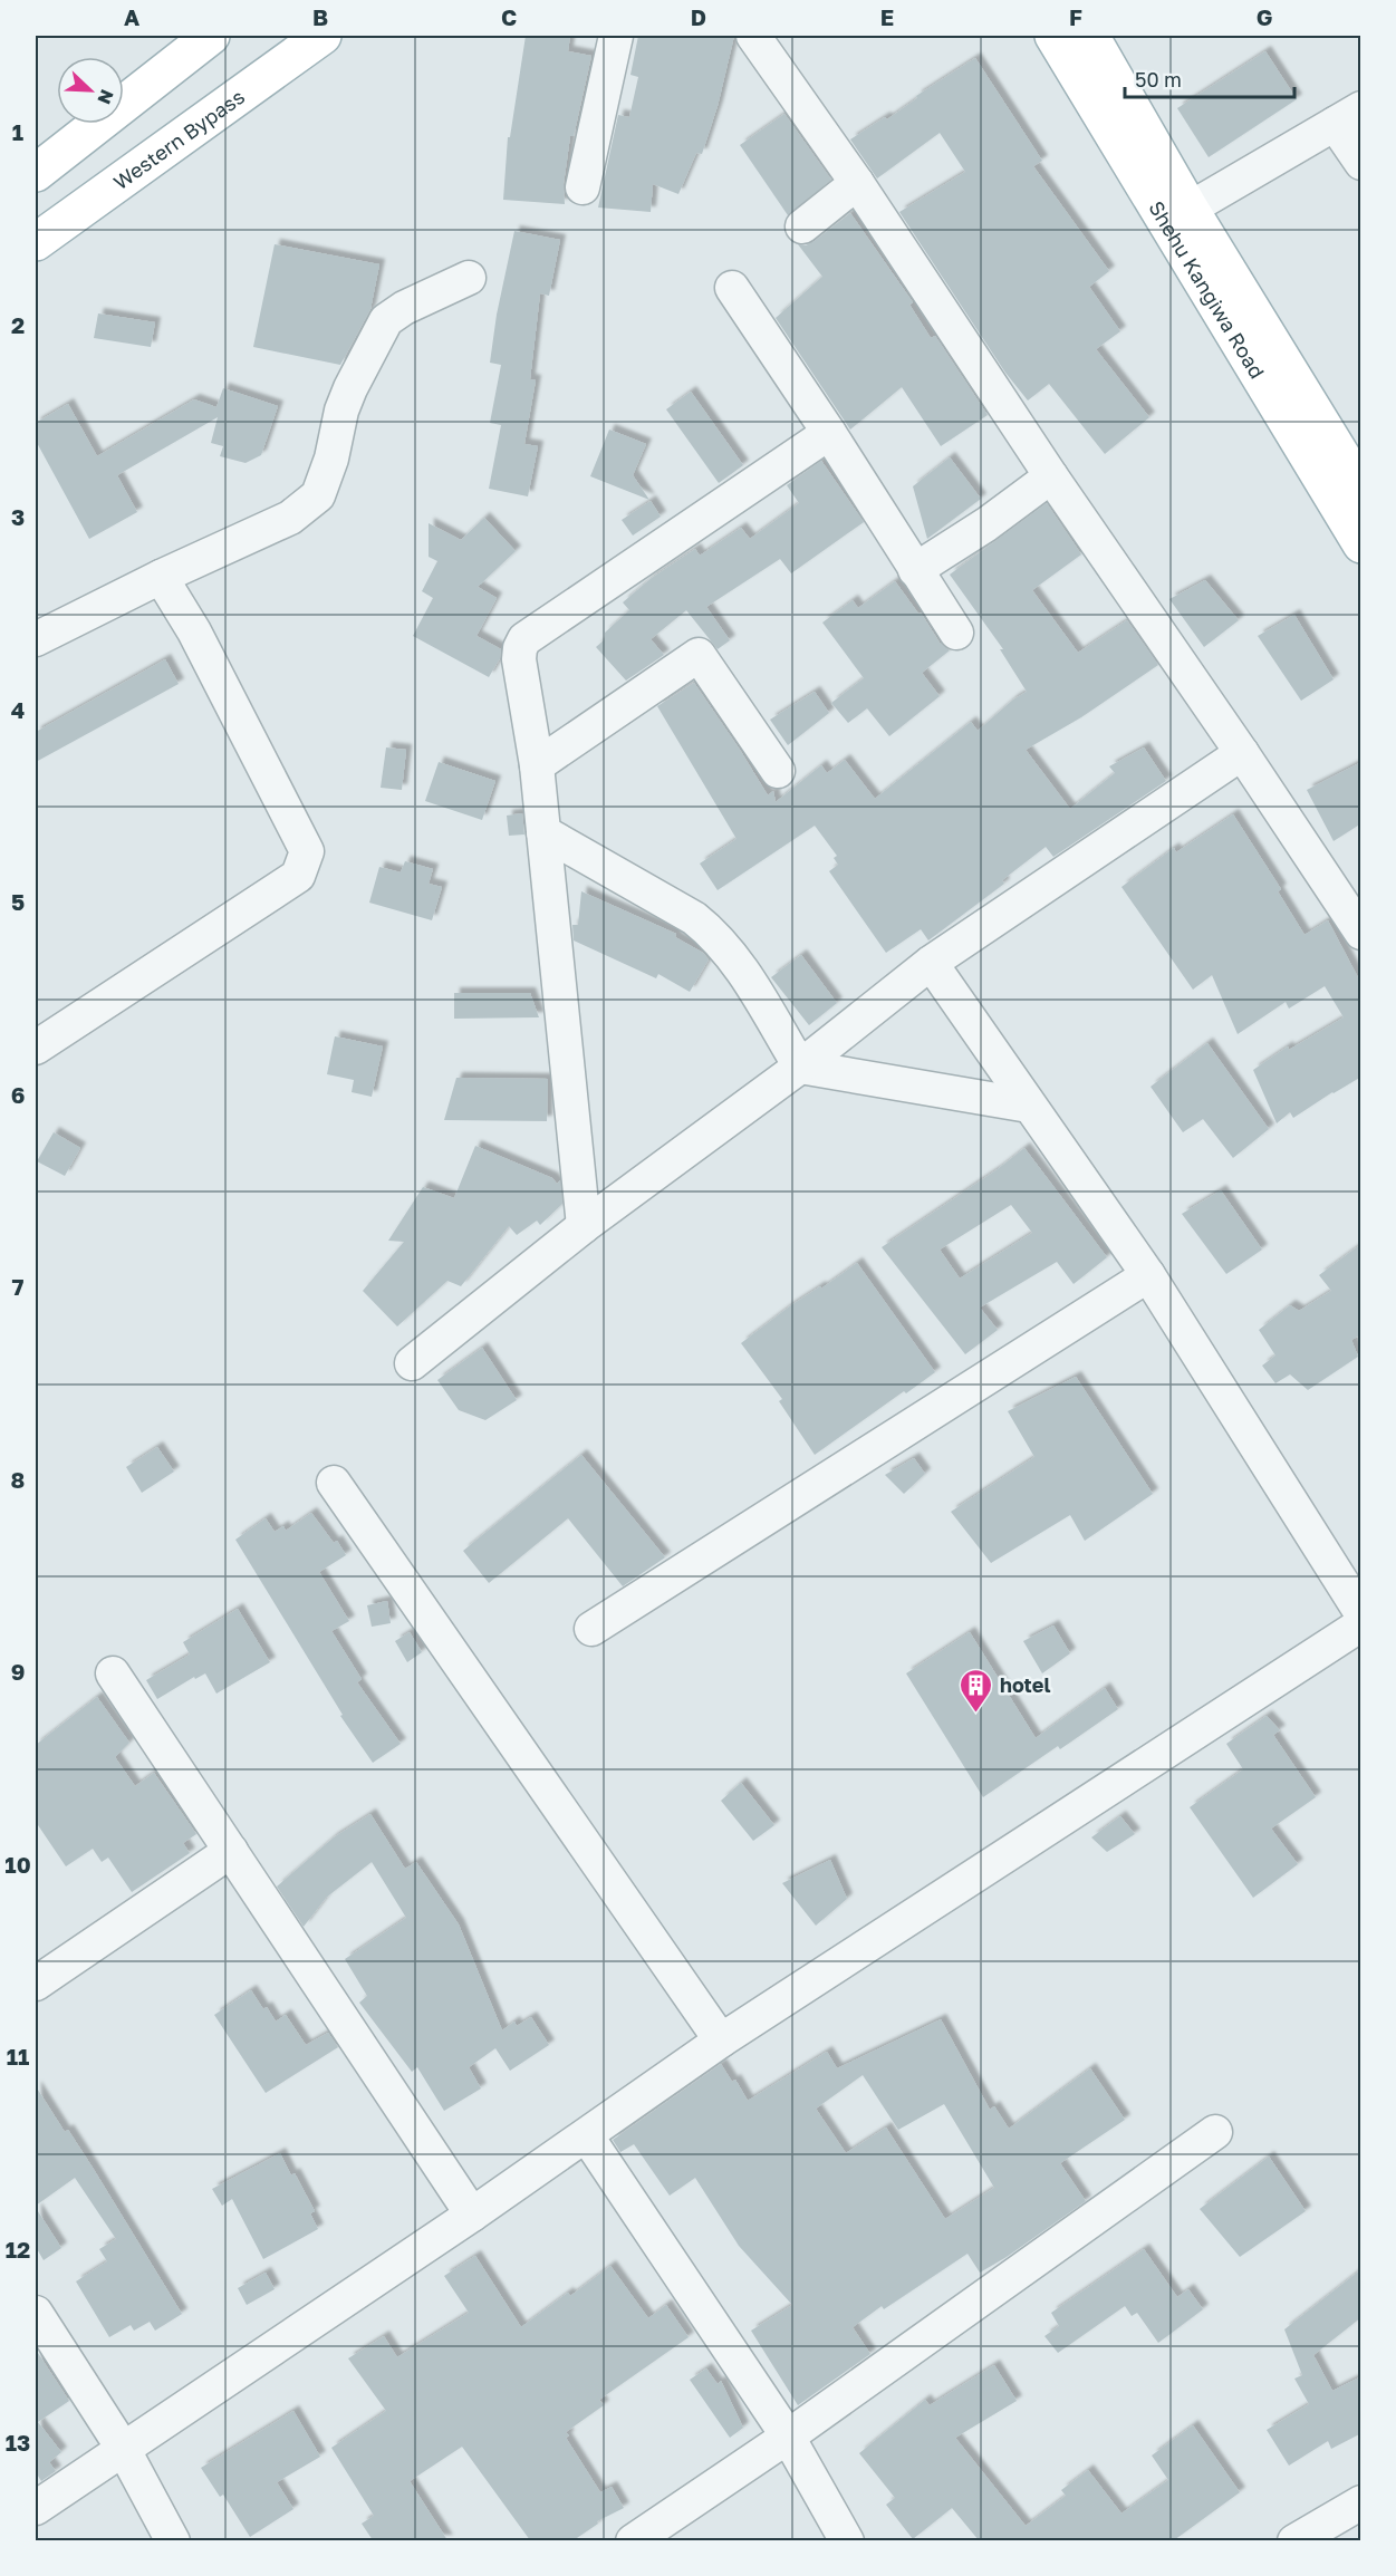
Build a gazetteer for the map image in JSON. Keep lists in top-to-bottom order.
{
  "streets": {
    "main road": ["Western Bypass", "Shehu Kangiwa Road"]
  },
  "places": {
    "building": ["hotel"]
  },
  "scale_bar": "50 m",
  "north": "bottom right",
  "grid": {
    "columns": [
      "A",
      "B",
      "C",
      "D",
      "E",
      "F",
      "G"
    ],
    "rows": [
      "1",
      "2",
      "3",
      "4",
      "5",
      "6",
      "7",
      "8",
      "9",
      "10",
      "11",
      "12",
      "13"
    ]
  }
}
